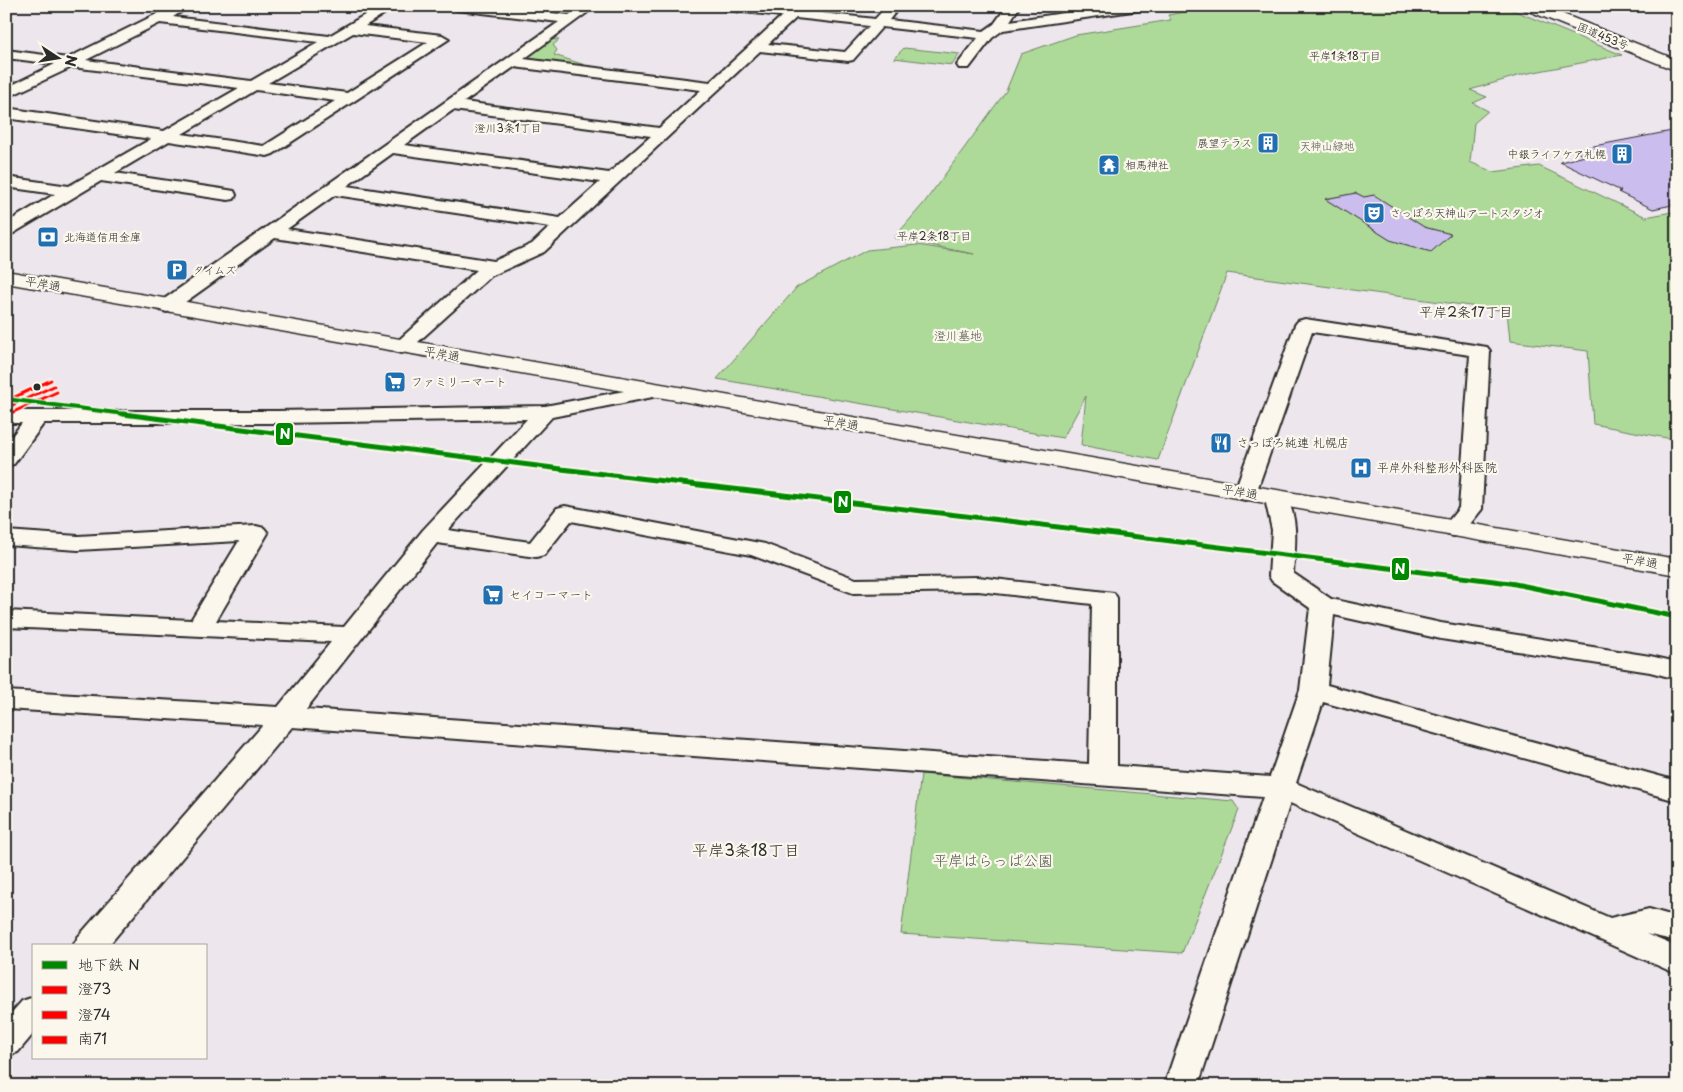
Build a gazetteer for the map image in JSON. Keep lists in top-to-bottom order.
{
  "streets": {
    "main road": ["国道453号", "平岸通"]
  },
  "districts": [
    "平岸1条18丁目",
    "澄川3条1丁目",
    "平岸2条18丁目",
    "平岸2条17丁目",
    "平岸3条18丁目"
  ],
  "parks": ["天神山緑地", "澄川墓地", "平岸はらっぱ公園"],
  "places": {
    "building": ["展望テラス", "中銀ライフケア札幌"],
    "temple": ["相馬神社"],
    "theatre": ["さっぽろ天神山アートスタジオ"],
    "bank": ["北海道信用金庫"],
    "parking": ["タイムズ"],
    "supermarket": ["ファミリーマート", "セイコーマート"],
    "restaurant": ["さっぽろ純連 札幌店"],
    "hospital": ["平岸外科整形外科医院"]
  },
  "lines": [
    "transit line 南71",
    "transit line 澄73",
    "transit line 澄74",
    "metro line N"
  ],
  "legend": [
    "地下鉄 N",
    "澄73",
    "澄74",
    "南71"
  ],
  "north": "right"
}
